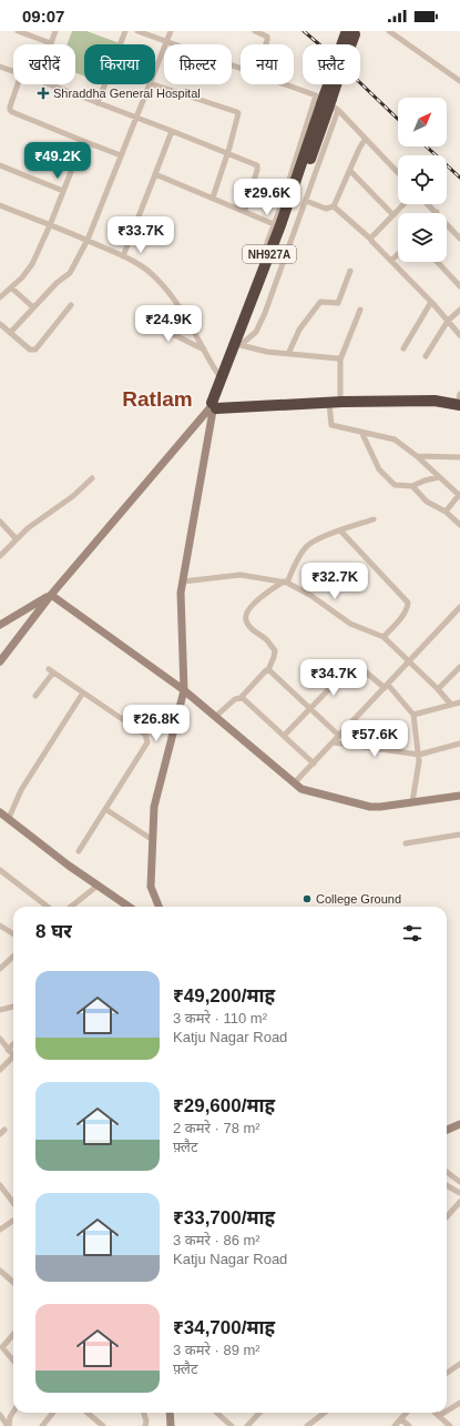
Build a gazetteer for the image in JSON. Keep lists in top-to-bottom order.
{
  "streets": {
    "highway": ["NH927A"]
  },
  "districts": ["Ratlam"],
  "places": {
    "health": ["Shraddha General Hospital"],
    "other": ["College Ground"]
  },
  "north": "top right",
  "page": {
    "status": "09:07",
    "chip": [
      "खरीदें",
      "किराया",
      "फ़िल्टर",
      "नया",
      "फ़्लैट"
    ],
    "price": [
      "₹49.2K",
      "₹29.6K",
      "₹33.7K",
      "₹24.9K",
      "₹32.7K",
      "₹34.7K",
      "₹26.8K",
      "₹57.6K"
    ],
    "heading": "8 घर",
    "list": [
      {
        "name": "₹49,200/माह",
        "note": "3 कमरे · 110 m² · Katju Nagar Road"
      },
      {
        "name": "₹29,600/माह",
        "note": "2 कमरे · 78 m² · फ़्लैट"
      },
      {
        "name": "₹33,700/माह",
        "note": "3 कमरे · 86 m² · Katju Nagar Road"
      },
      {
        "name": "₹34,700/माह",
        "note": "3 कमरे · 89 m² · फ़्लैट"
      }
    ]
  }
}
